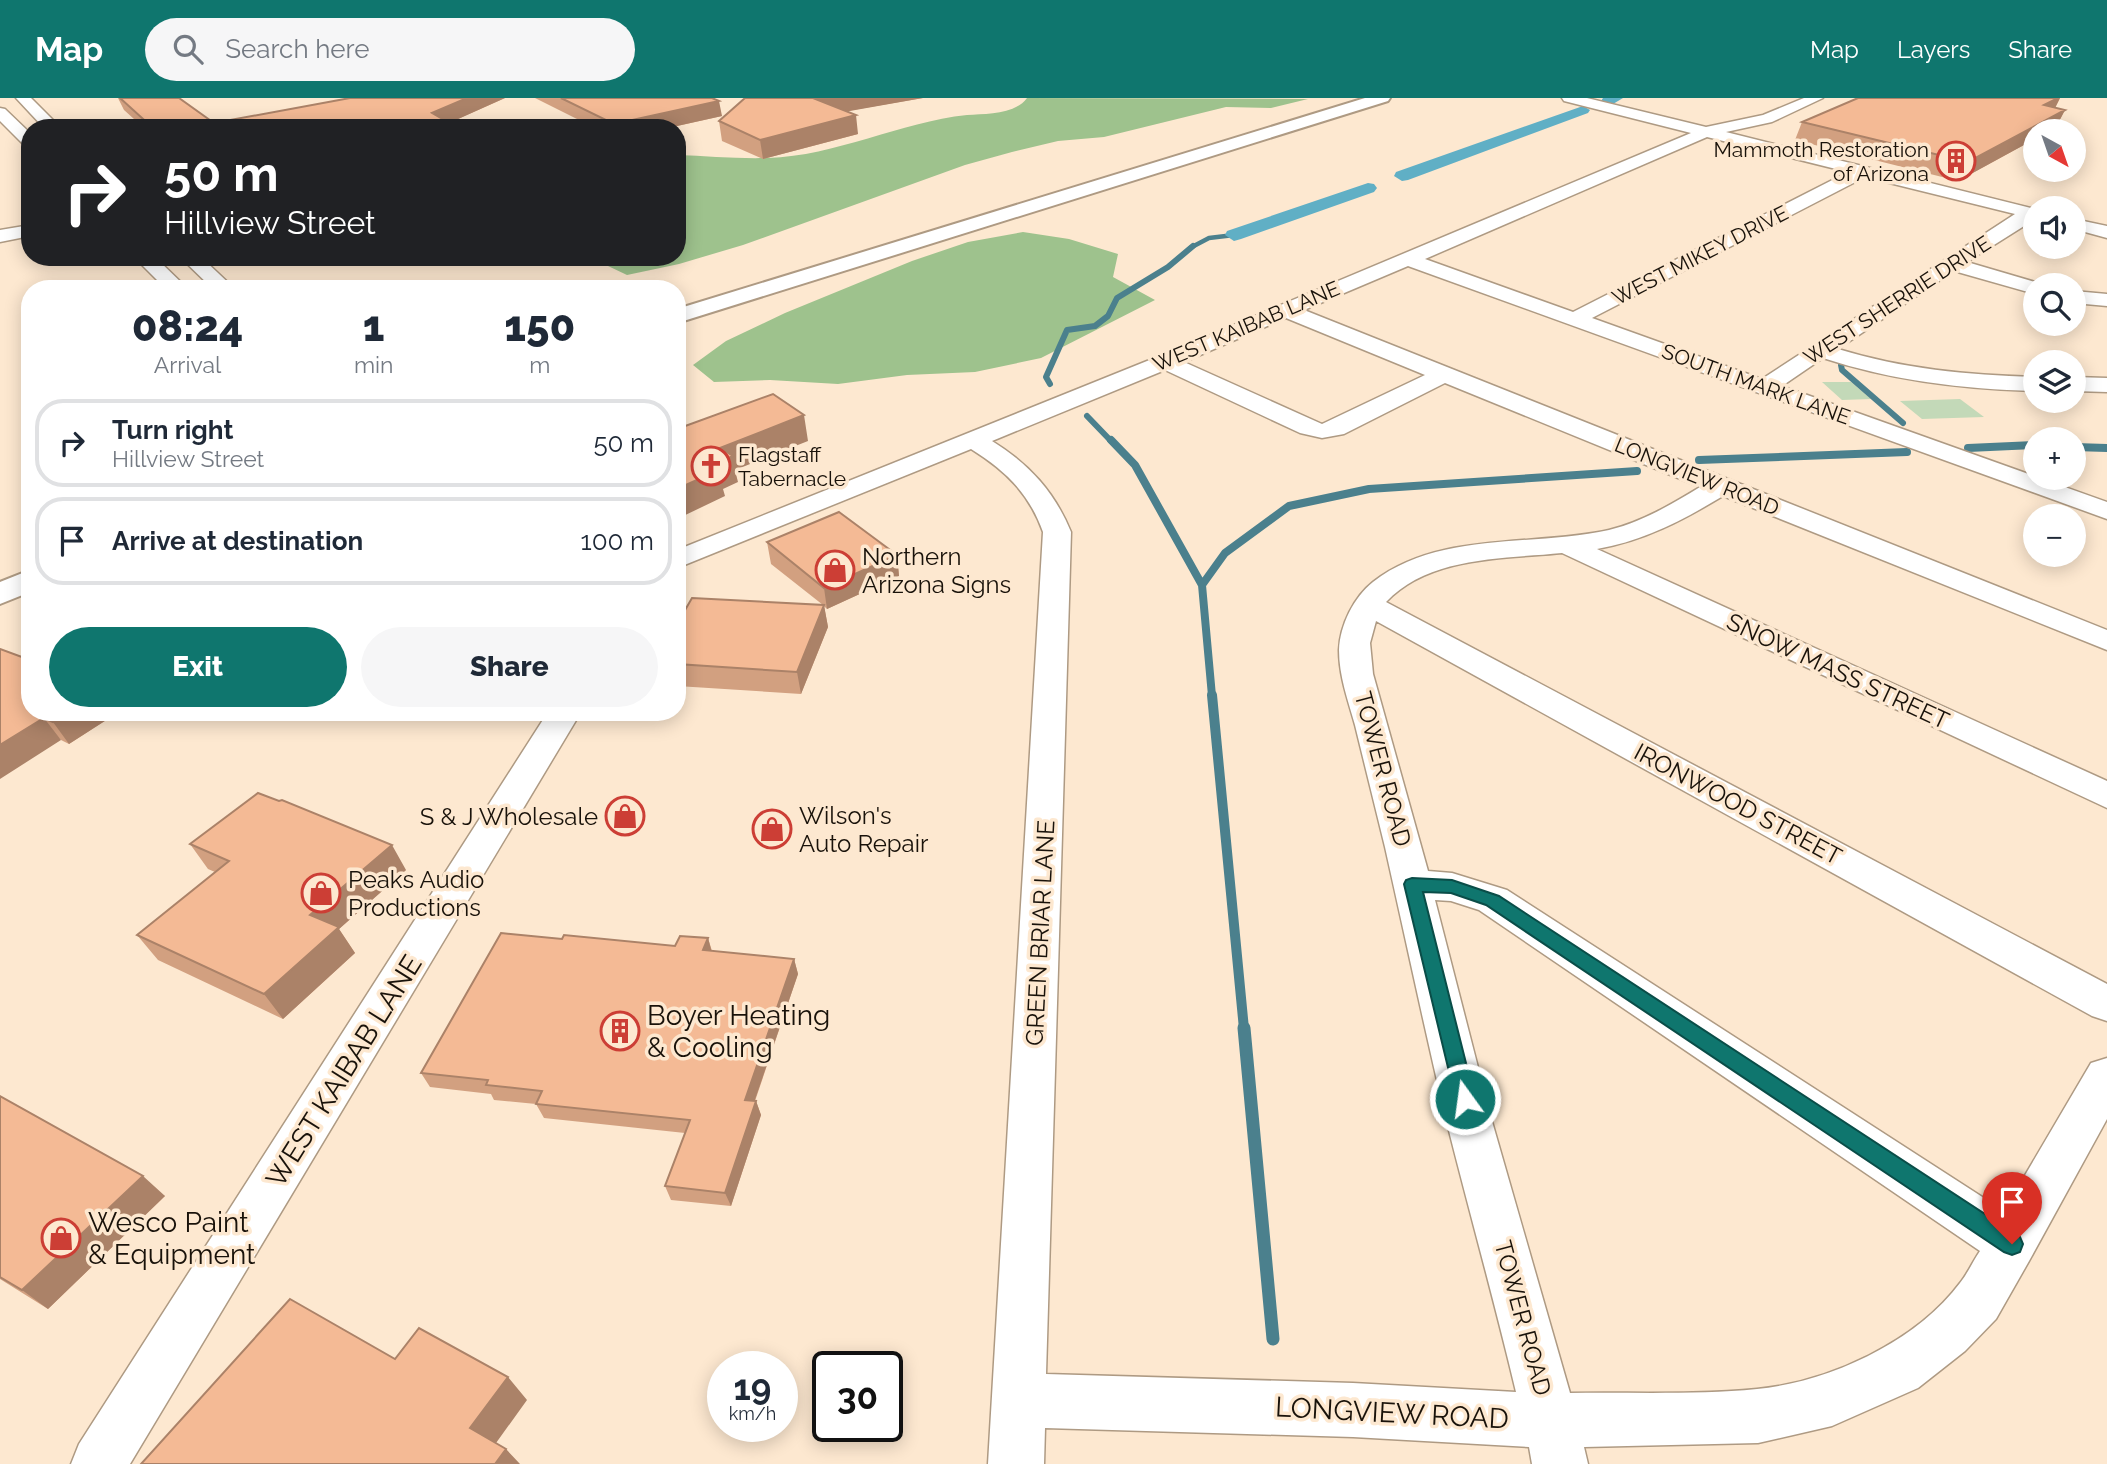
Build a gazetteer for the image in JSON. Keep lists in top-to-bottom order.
{
  "streets": {
    "street": [
      "WEST MIKEY DRIVE",
      "WEST SHERRIE DRIVE",
      "WEST KAIBAB LANE",
      "SOUTH MARK LANE",
      "LONGVIEW ROAD",
      "SNOW MASS STREET",
      "TOWER ROAD",
      "IRONWOOD STREET",
      "GREEN BRIAR LANE"
    ]
  },
  "crossings": [
    ["WEST MIKEY DRIVE", "SOUTH MARK LANE"],
    ["WEST SHERRIE DRIVE", "SOUTH MARK LANE"],
    ["WEST KAIBAB LANE", "SOUTH MARK LANE"],
    ["WEST KAIBAB LANE", "LONGVIEW ROAD"],
    ["WEST KAIBAB LANE", "GREEN BRIAR LANE"],
    ["LONGVIEW ROAD", "TOWER ROAD"],
    ["LONGVIEW ROAD", "GREEN BRIAR LANE"],
    ["SNOW MASS STREET", "TOWER ROAD"],
    ["TOWER ROAD", "IRONWOOD STREET"]
  ],
  "places": {
    "building": ["Mammoth Restoration of Arizona", "Boyer Heating & Cooling"],
    "church": ["Flagstaff Tabernacle"],
    "shop": [
      "Northern Arizona Signs",
      "S & J Wholesale",
      "Wilson's Auto Repair",
      "Peaks Audio Productions",
      "Wesco Paint & Equipment"
    ]
  },
  "north": "bottom right",
  "page": {
    "header": "Map",
    "search": "Search here",
    "nav": ["Map", "Layers", "Share"],
    "map_buttons": ["+", "−"],
    "turn": ["50 m", "Hillview Street"],
    "eta": [
      "08:24",
      "Arrival",
      "1",
      "min",
      "150",
      "m"
    ],
    "list": [
      {
        "name": "Turn right",
        "note": "Hillview Street",
        "value": "50 m"
      },
      {
        "name": "Arrive at destination",
        "value": "100 m"
      }
    ],
    "buttons": ["Exit", "Share"],
    "speed": "19 km/h",
    "limit": "30"
  }
}
